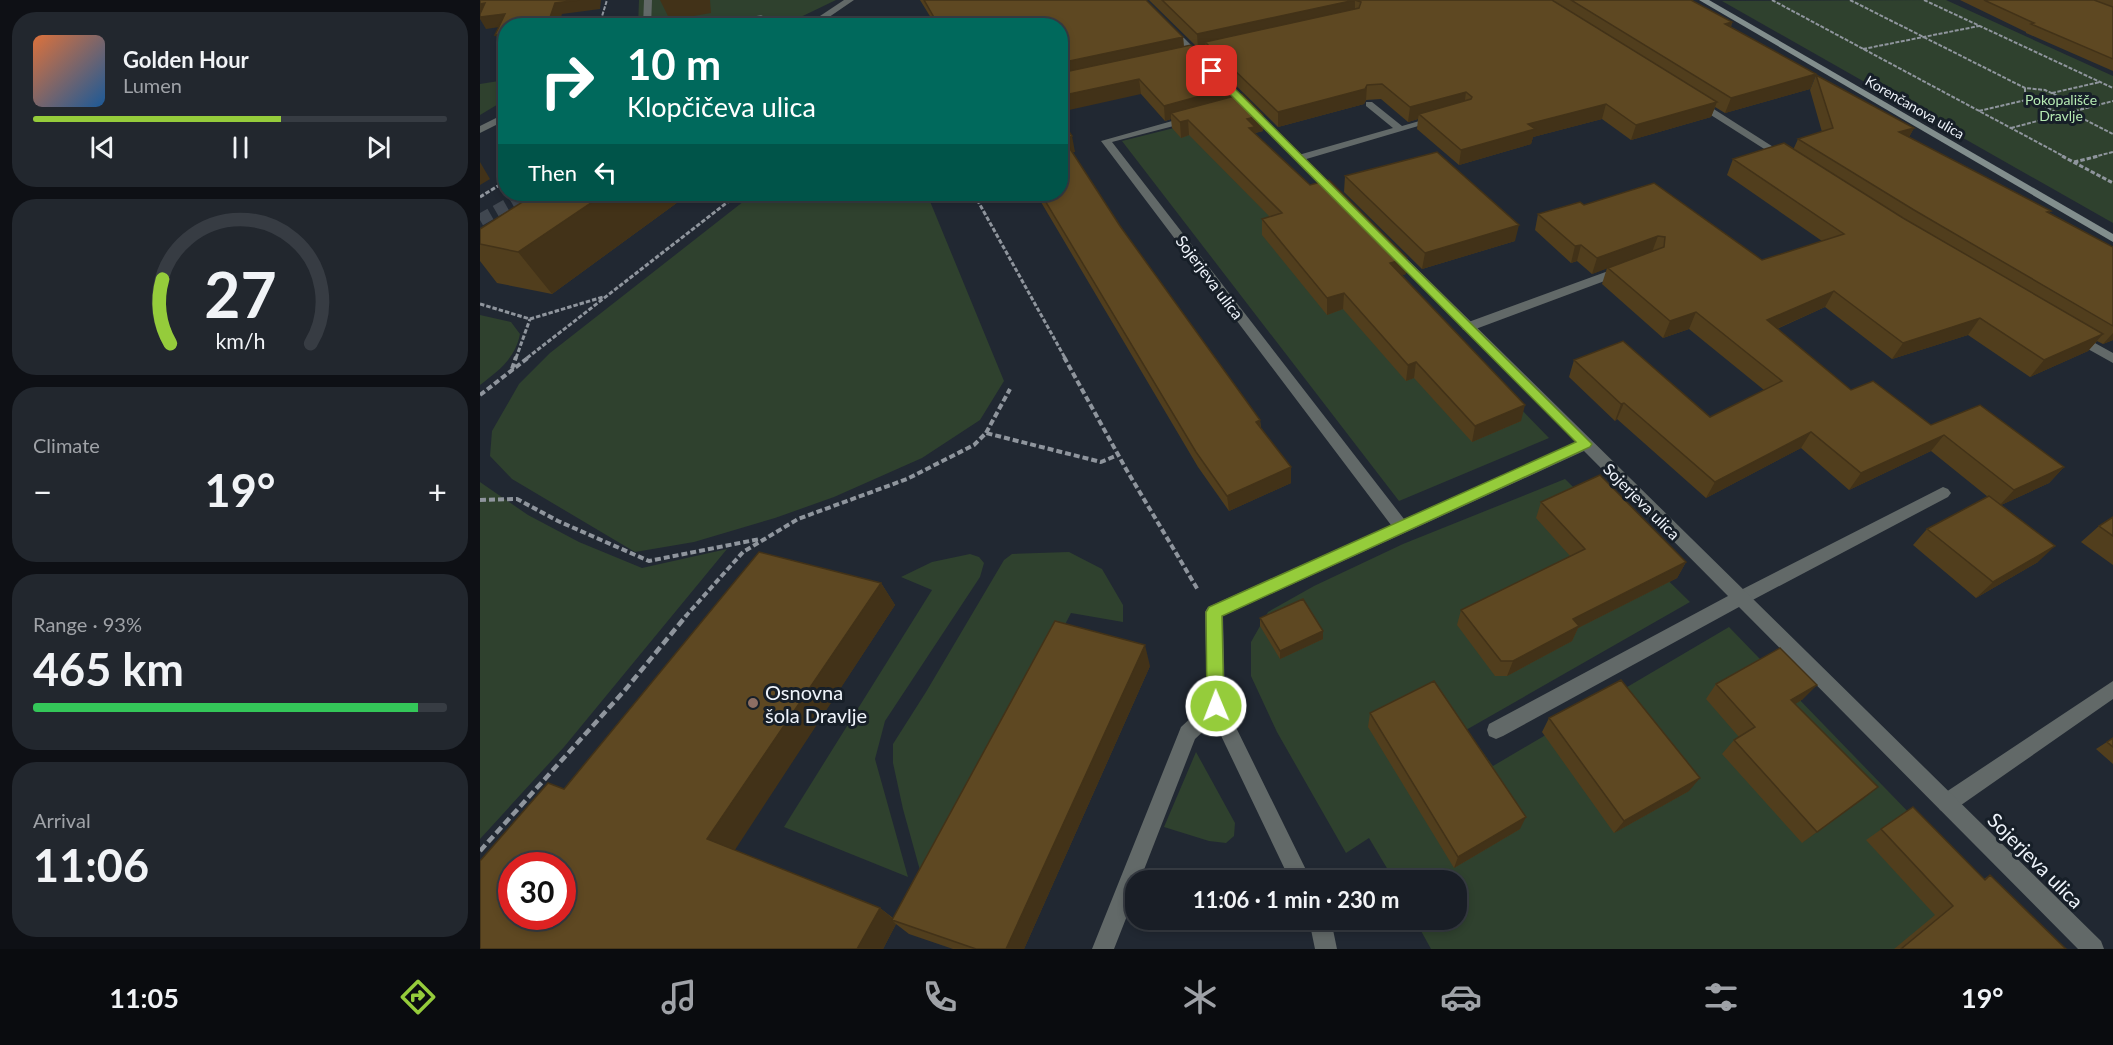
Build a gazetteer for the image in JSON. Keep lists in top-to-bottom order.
{
  "streets": {
    "street": ["Korenčanova ulica", "Sojerjeva ulica"]
  },
  "parks": ["Pokopališče Dravlje"],
  "places": ["Osnovna šola Dravlje"],
  "page": {
    "turn": ["10 m", "Klopčičeva ulica"],
    "song": ["Golden Hour", "Lumen"],
    "then": "Then",
    "tile": [
      "Climate",
      ["Range · 93%", "465 km"],
      ["Arrival", "11:06"]
    ],
    "heat": ["−", "19°", "+"],
    "limit": "30",
    "trip": "11:06 · 1 min · 230 m",
    "tabs": ["11:05", "19°"],
    "gauge": ["27", "km/h"]
  }
}
